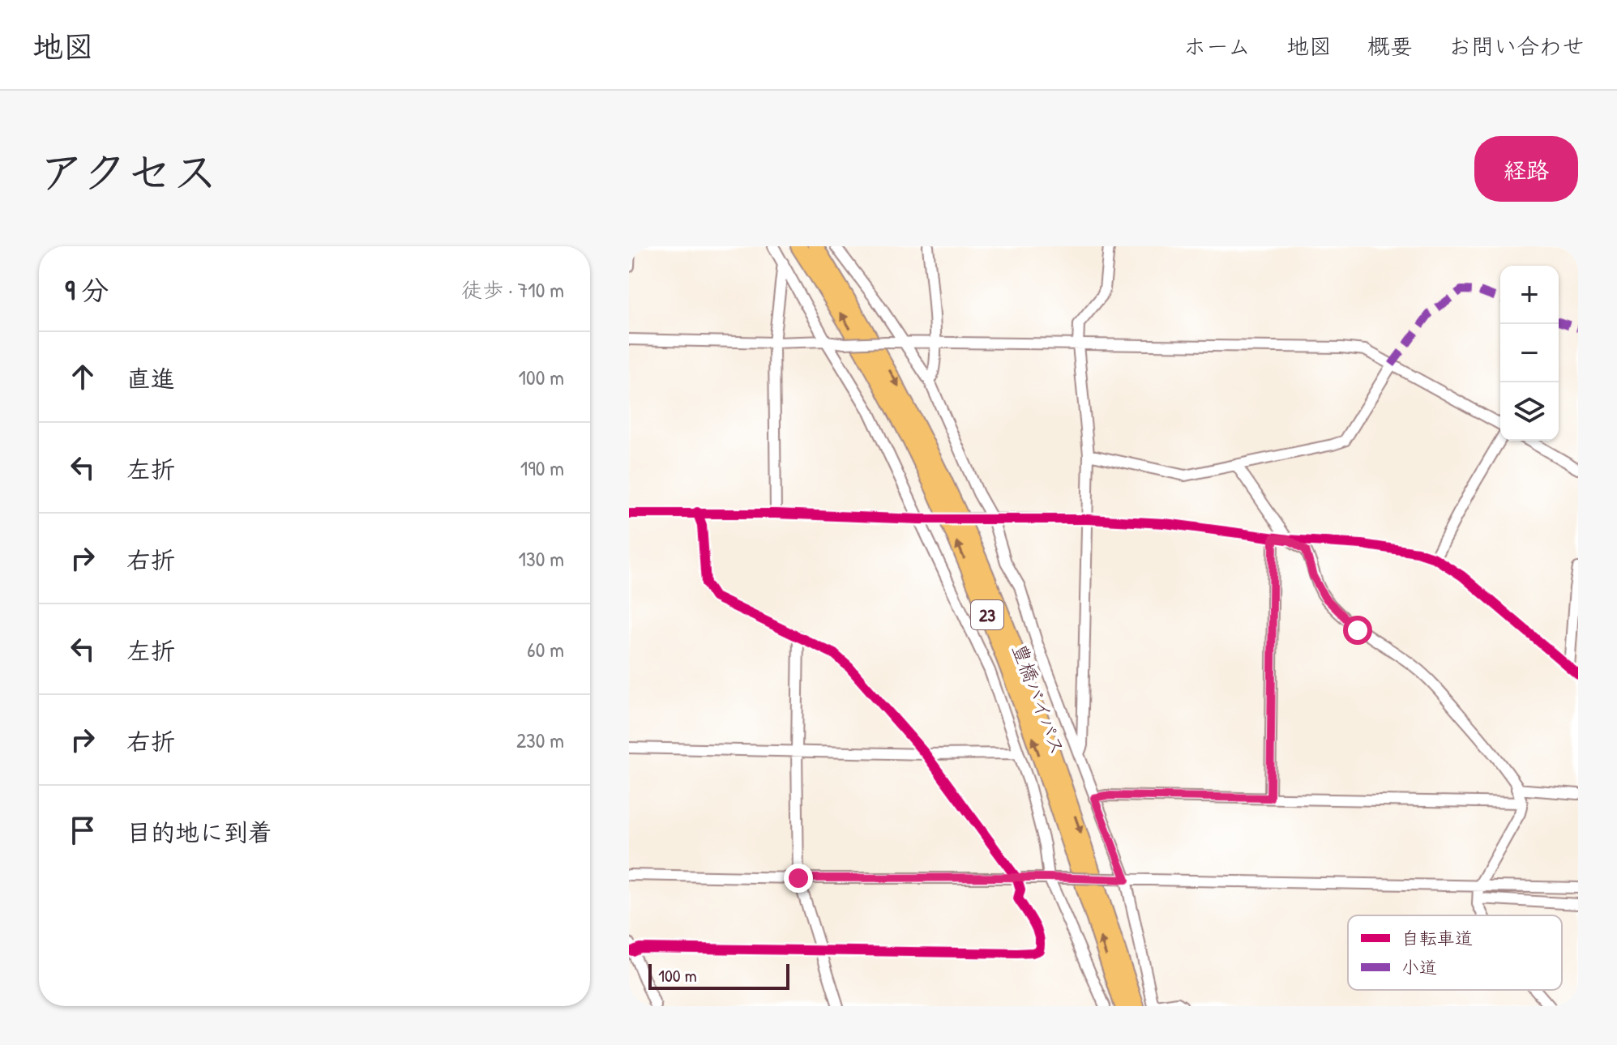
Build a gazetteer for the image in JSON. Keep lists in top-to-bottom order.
{
  "streets": {
    "highway": ["23", "豊橋バイパス"]
  },
  "legend": ["自転車道", "小道"],
  "scale_bar": "100 m",
  "page": {
    "header": "地図",
    "nav": [
      "ホーム",
      "地図",
      "概要",
      "お問い合わせ"
    ],
    "title": "アクセス",
    "buttons": "経路",
    "heading": ["9 分", "徒歩 · 710 m"],
    "map_buttons": ["+", "−"],
    "list": [
      ["直進", "100 m"],
      ["左折", "190 m"],
      ["右折", "130 m"],
      ["左折", "60 m"],
      ["右折", "230 m"],
      "目的地に到着"
    ],
    "scale": "100 m"
  }
}
